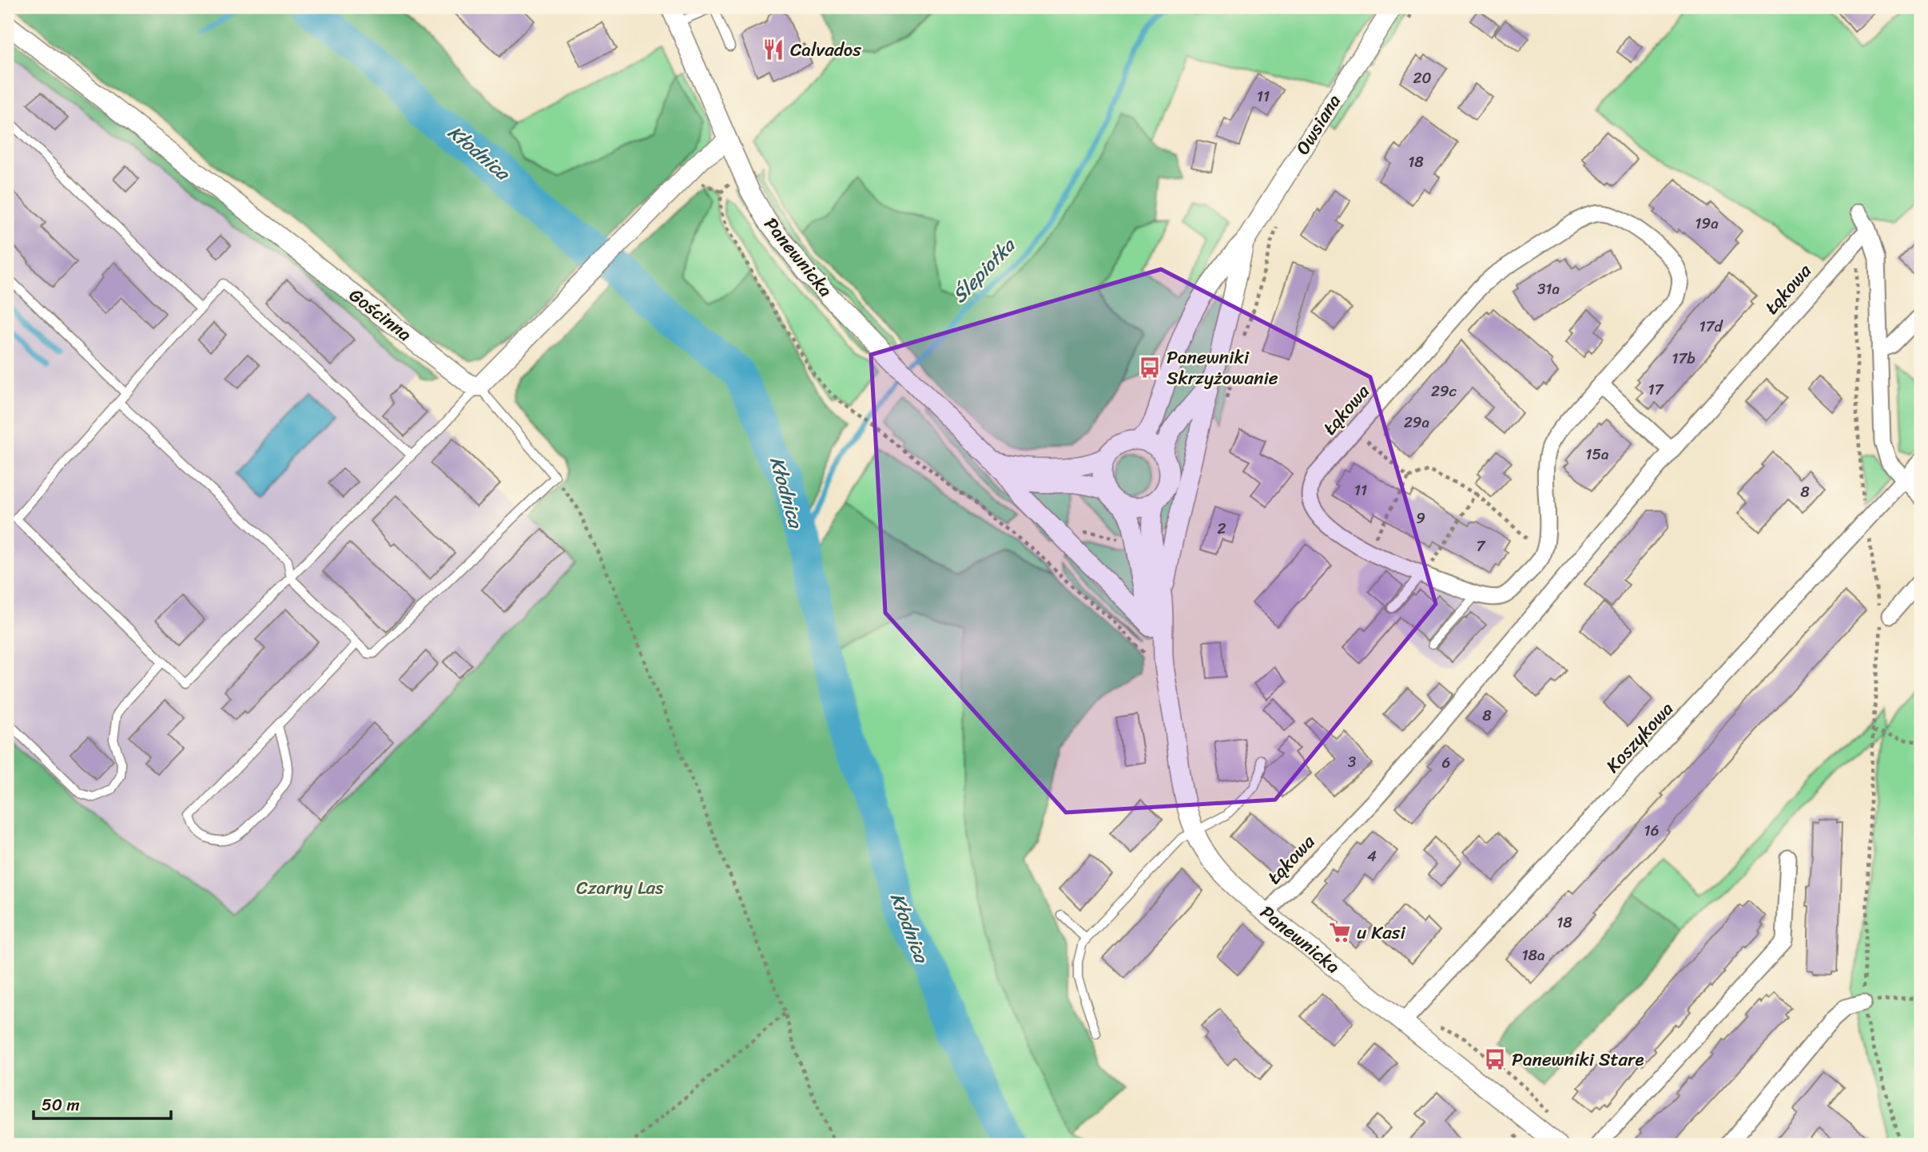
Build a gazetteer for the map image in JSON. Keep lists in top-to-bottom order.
{
  "streets": {
    "street": [
      "Owsiana",
      "Panewnicka",
      "Łąkowa",
      "Gościnna",
      "Koszykowa"
    ]
  },
  "crossings": [
    ["Owsiana", "Panewnicka"],
    ["Panewnicka", "Łąkowa"],
    ["Panewnicka", "Koszykowa"]
  ],
  "water": ["Kłodnica", "Ślepiotka"],
  "parks": ["Czarny Las"],
  "places": {
    "restaurant": ["Calvados"],
    "bus stop": ["Panewniki Skrzyżowanie", "Panewniki Stare"],
    "supermarket": ["u Kasi"]
  },
  "house_numbers": [
    "20",
    "11",
    "18",
    "19a",
    "31a",
    "17d",
    "17b",
    "17",
    "29c",
    "29a",
    "15a",
    "11",
    "8",
    "9",
    "2",
    "7",
    "8",
    "3",
    "6",
    "16",
    "4",
    "18",
    "18a"
  ],
  "scale_bar": "50 m"
}
